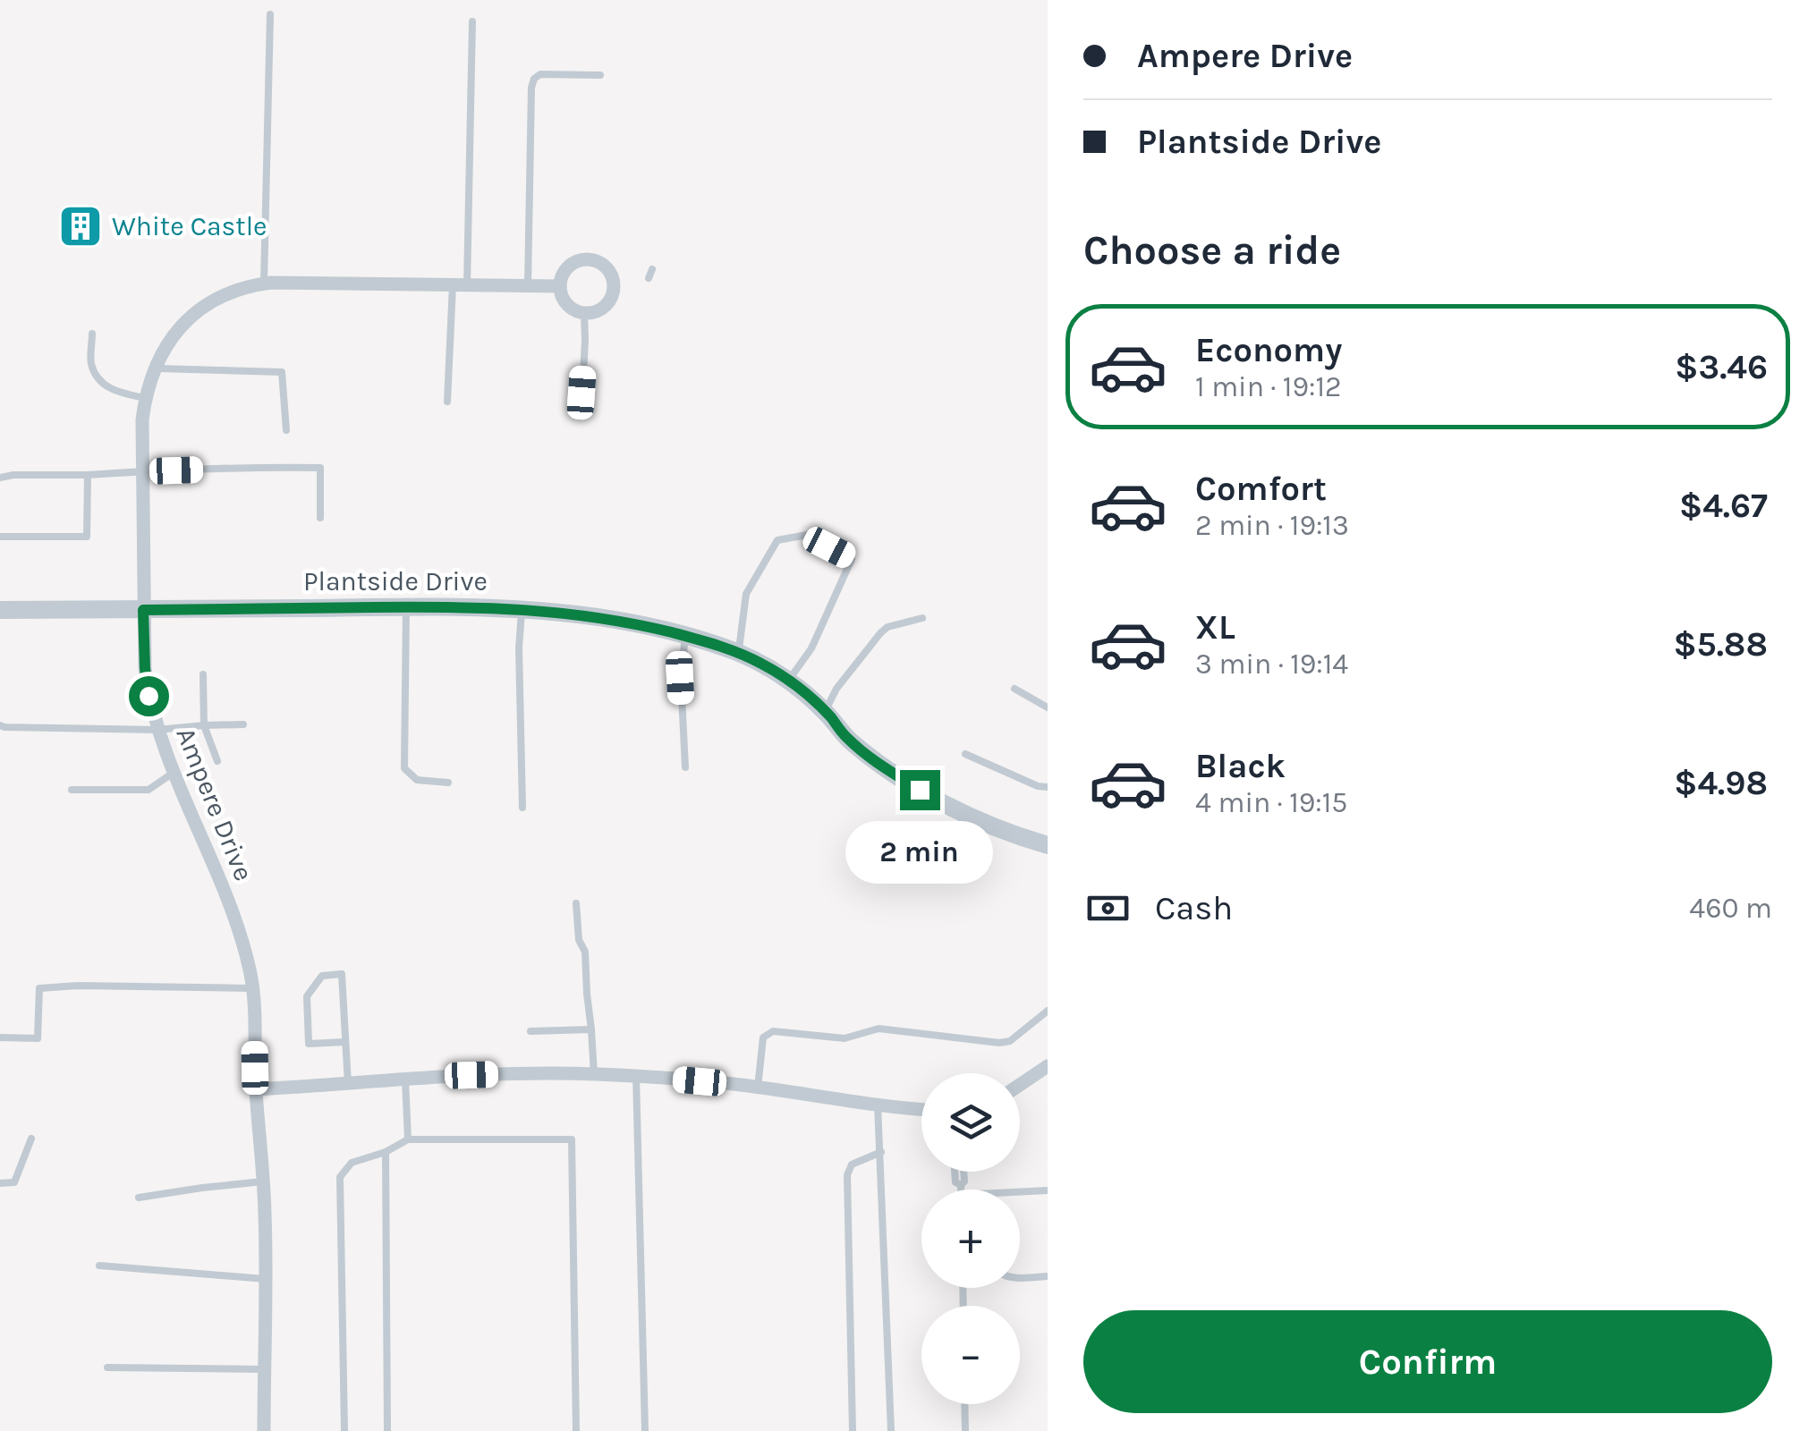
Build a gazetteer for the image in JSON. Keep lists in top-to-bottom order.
{
  "streets": {
    "street": ["Plantside Drive", "Ampere Drive"]
  },
  "crossings": [
    ["Plantside Drive", "Ampere Drive"]
  ],
  "places": {
    "building": ["White Castle"]
  },
  "page": {
    "banner": ["Ampere Drive", "Plantside Drive"],
    "heading": "Choose a ride",
    "list": [
      {
        "name": "Economy",
        "note": "1 min · 19:12",
        "value": "$3.46"
      },
      {
        "name": "Comfort",
        "note": "2 min · 19:13",
        "value": "$4.67"
      },
      {
        "name": "XL",
        "note": "3 min · 19:14",
        "value": "$5.88"
      },
      {
        "name": "Black",
        "note": "4 min · 19:15",
        "value": "$4.98"
      }
    ],
    "bubble": "2 min",
    "pay": ["Cash", "460 m"],
    "map_buttons": ["+", "−"],
    "buttons": "Confirm"
  }
}
